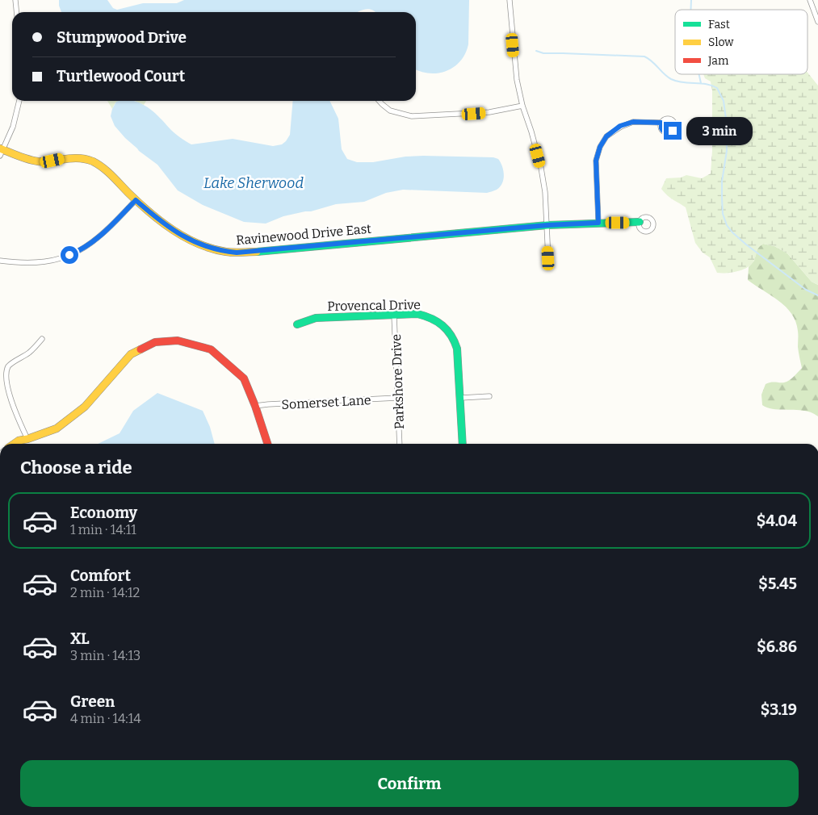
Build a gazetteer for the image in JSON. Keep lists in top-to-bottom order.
{
  "streets": {
    "street": [
      "Ravinewood Drive East",
      "Provencal Drive",
      "Parkshore Drive",
      "Somerset Lane"
    ]
  },
  "crossings": [
    ["Provencal Drive", "Parkshore Drive"],
    ["Parkshore Drive", "Somerset Lane"]
  ],
  "water": ["Lake Sherwood"],
  "legend": ["Fast", "Slow", "Jam"],
  "page": {
    "banner": ["Stumpwood Drive", "Turtlewood Court"],
    "bubble": "3 min",
    "heading": "Choose a ride",
    "list": [
      {
        "name": "Economy",
        "note": "1 min · 14:11",
        "value": "$4.04"
      },
      {
        "name": "Comfort",
        "note": "2 min · 14:12",
        "value": "$5.45"
      },
      {
        "name": "XL",
        "note": "3 min · 14:13",
        "value": "$6.86"
      },
      {
        "name": "Green",
        "note": "4 min · 14:14",
        "value": "$3.19"
      }
    ],
    "buttons": "Confirm"
  }
}
